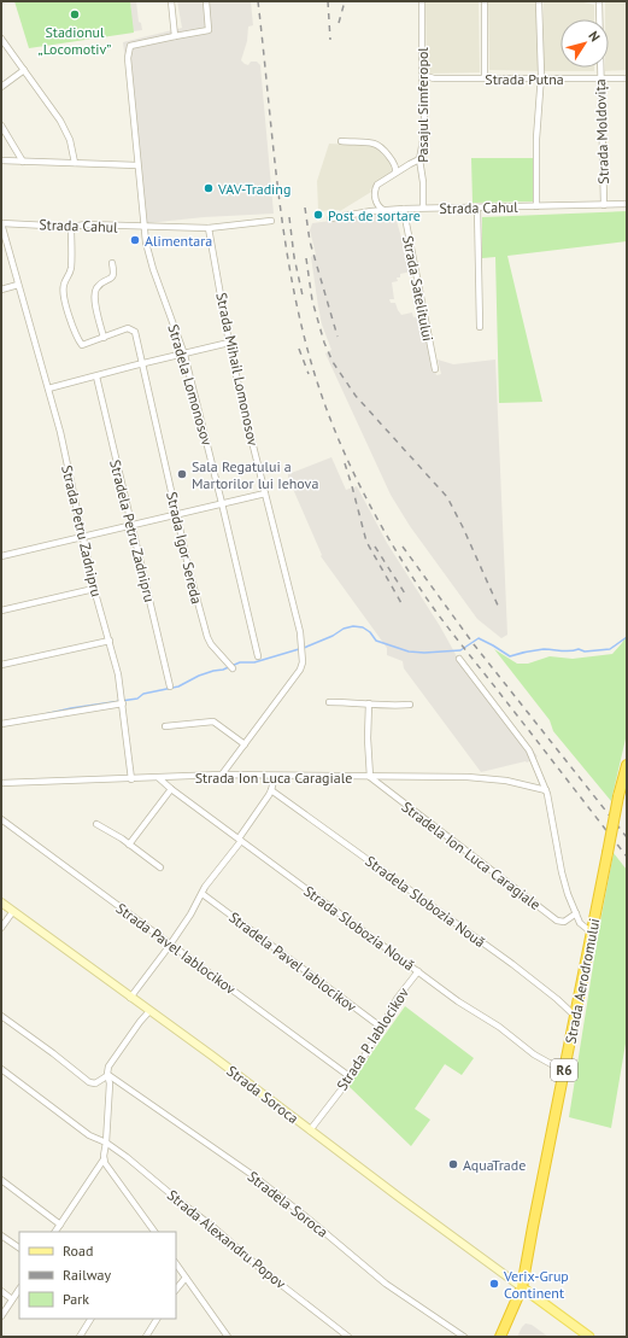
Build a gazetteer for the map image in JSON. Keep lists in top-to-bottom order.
{
  "streets": {
    "highway": ["Strada Aerodromului", "R6"],
    "street": [
      "Strada Putna",
      "Pasajul Simferopol",
      "Strada Moldovița",
      "Strada Cahul",
      "Strada Satelitului",
      "Strada Mihail Lomonosov",
      "Stradela Lomonosov",
      "Strada Petru Zadnipru",
      "Stradela Petru Zadnipru",
      "Strada Igor Sereda",
      "Strada Ion Luca Caragiale",
      "Stradela Ion Luca Caragiale",
      "Stradela Slobozia Nouă",
      "Strada Slobozia Nouă",
      "Strada Pavel Iablocikov",
      "Stradela Pavel Iablocikov",
      "Strada P. Iablocikov",
      "Strada Soroca",
      "Stradela Sorocа",
      "Strada Alexandru Popov"
    ]
  },
  "crossings": [
    ["Strada Putna", "Pasajul Simferopol"],
    ["Strada Putna", "Strada Moldovița"],
    ["Pasajul Simferopol", "Strada Cahul"],
    ["Strada Moldovița", "Strada Cahul"],
    ["Strada Cahul", "Strada Satelitului"],
    ["Strada Cahul", "Strada Mihail Lomonosov"],
    ["Strada Cahul", "Stradela Lomonosov"],
    ["Strada Cahul", "Strada Petru Zadnipru"],
    ["Strada Mihail Lomonosov", "Strada Ion Luca Caragiale"],
    ["Strada Petru Zadnipru", "Strada Ion Luca Caragiale"],
    ["Strada Ion Luca Caragiale", "Stradela Ion Luca Caragiale"],
    ["Strada Ion Luca Caragiale", "Strada Slobozia Nouă"],
    ["Stradela Slobozia Nouă", "Strada Aerodromului"],
    ["Strada Slobozia Nouă", "Strada Aerodromului"],
    ["Strada Slobozia Nouă", "Strada P. Iablocikov"],
    ["Strada Pavel Iablocikov", "Strada P. Iablocikov"],
    ["Stradela Pavel Iablocikov", "Strada P. Iablocikov"],
    ["Strada Aerodromului", "Strada Soroca"],
    ["Strada P. Iablocikov", "Strada Soroca"]
  ],
  "places": [
    "Stadionul „Locomotiv”",
    "VAV-Trading",
    "Post de sortare",
    "Alimentara",
    "Sala Regatului a Martorilor lui Iehova",
    "AquaTrade",
    "Verix-Grup Continent"
  ],
  "legend": ["Road", "Railway", "Park"],
  "north": "top right"
}
